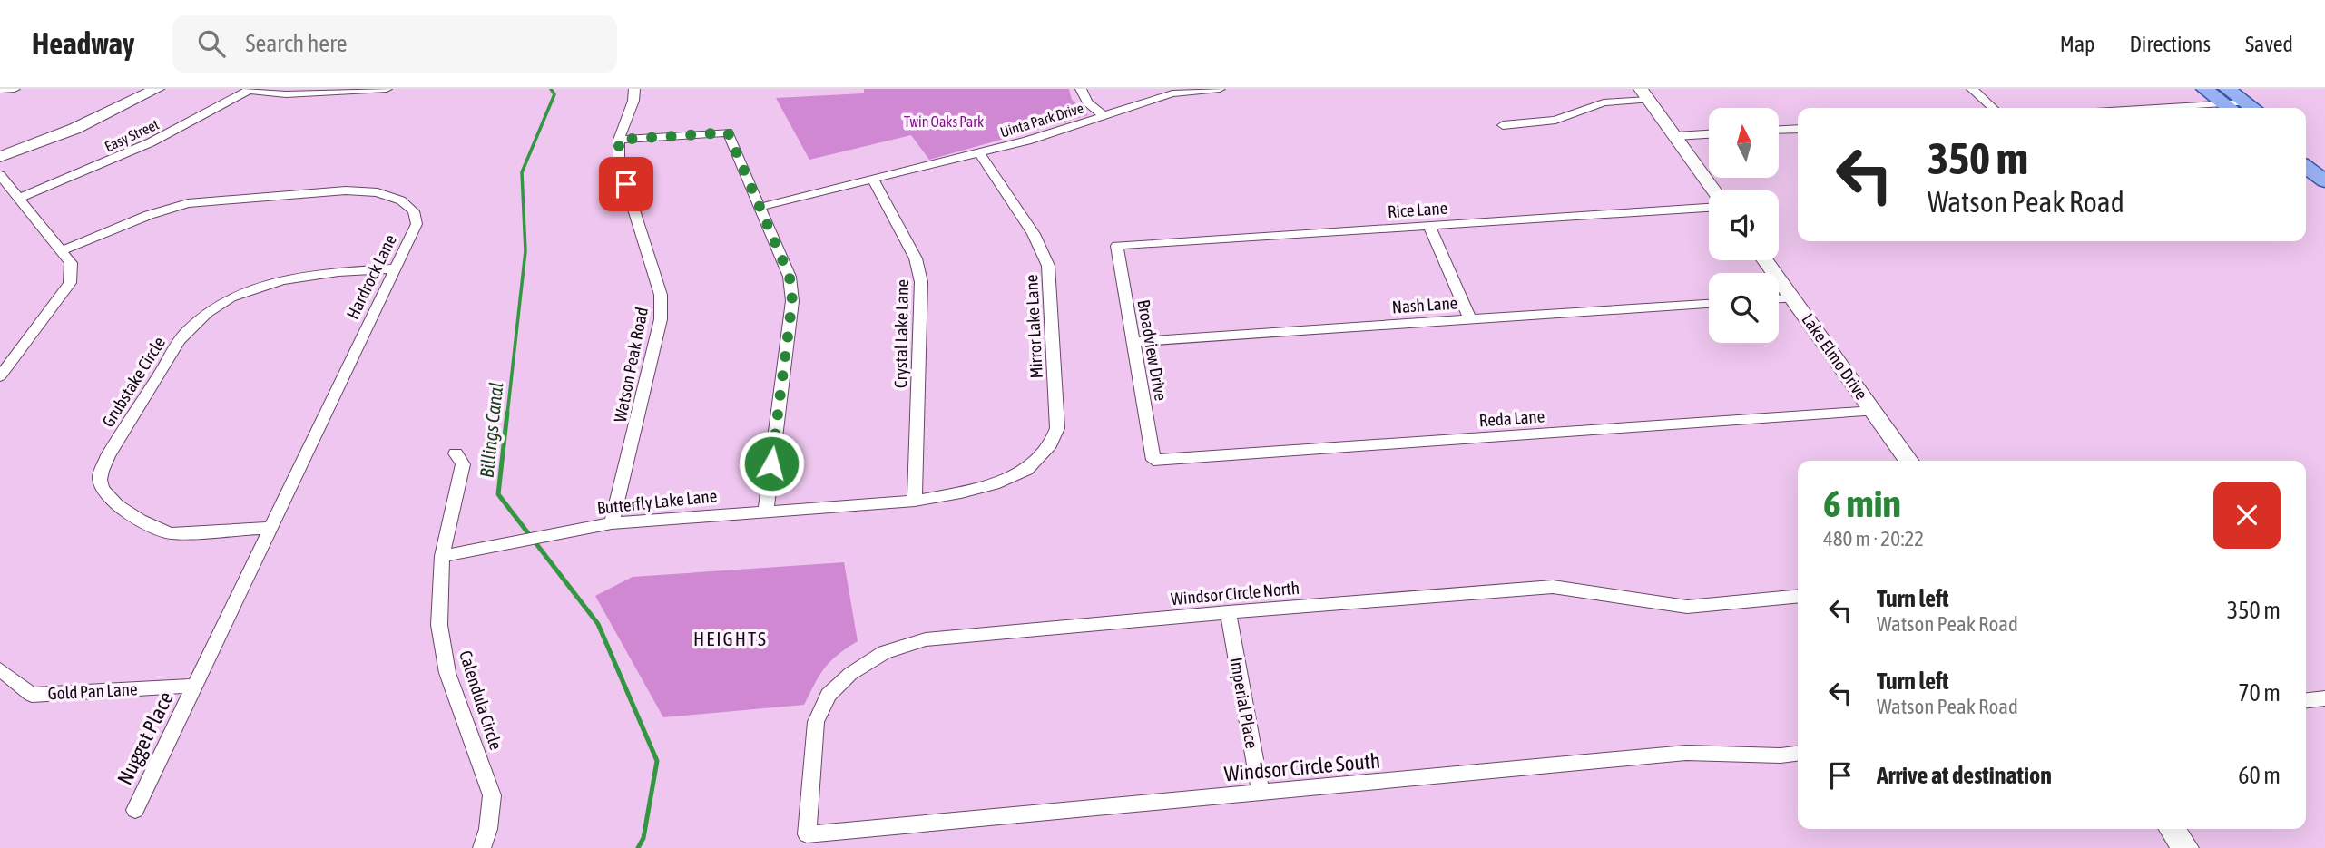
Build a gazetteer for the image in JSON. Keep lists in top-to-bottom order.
{
  "streets": {
    "main road": ["Lake Elmo Drive"],
    "street": [
      "Uinta Park Drive",
      "Easy Street",
      "Rice Lane",
      "Hardrock Lane",
      "Nash Lane",
      "Mirror Lake Lane",
      "Crystal Lake Lane",
      "Broadview Drive",
      "Watson Peak Road",
      "Grubstake Circle",
      "Reda Lane",
      "Butterfly Lake Lane",
      "Windsor Circle North",
      "Gold Pan Lane",
      "Calendula Circle",
      "Imperial Place",
      "Nugget Place",
      "Windsor Circle South"
    ]
  },
  "crossings": [
    ["Uinta Park Drive", "Mirror Lake Lane"],
    ["Uinta Park Drive", "Crystal Lake Lane"],
    ["Rice Lane", "Broadview Drive"],
    ["Hardrock Lane", "Grubstake Circle"],
    ["Hardrock Lane", "Gold Pan Lane"],
    ["Hardrock Lane", "Nugget Place"],
    ["Nash Lane", "Broadview Drive"],
    ["Mirror Lake Lane", "Butterfly Lake Lane"],
    ["Crystal Lake Lane", "Butterfly Lake Lane"],
    ["Broadview Drive", "Reda Lane"],
    ["Lake Elmo Drive", "Reda Lane"],
    ["Watson Peak Road", "Butterfly Lake Lane"],
    ["Butterfly Lake Lane", "Calendula Circle"],
    ["Windsor Circle North", "Imperial Place"],
    ["Windsor Circle North", "Windsor Circle South"],
    ["Gold Pan Lane", "Nugget Place"],
    ["Imperial Place", "Windsor Circle South"]
  ],
  "districts": ["HEIGHTS"],
  "water": ["Billings Canal"],
  "parks": ["Twin Oaks Park"],
  "north": "top",
  "page": {
    "header": "Headway",
    "search": "Search here",
    "nav": ["Map", "Directions", "Saved"],
    "turn": ["350 m", "Watson Peak Road"],
    "heading": ["6 min", "480 m · 20:22"],
    "list": [
      {
        "name": "Turn left",
        "note": "Watson Peak Road",
        "value": "350 m"
      },
      {
        "name": "Turn left",
        "note": "Watson Peak Road",
        "value": "70 m"
      },
      {
        "name": "Arrive at destination",
        "value": "60 m"
      }
    ]
  }
}
